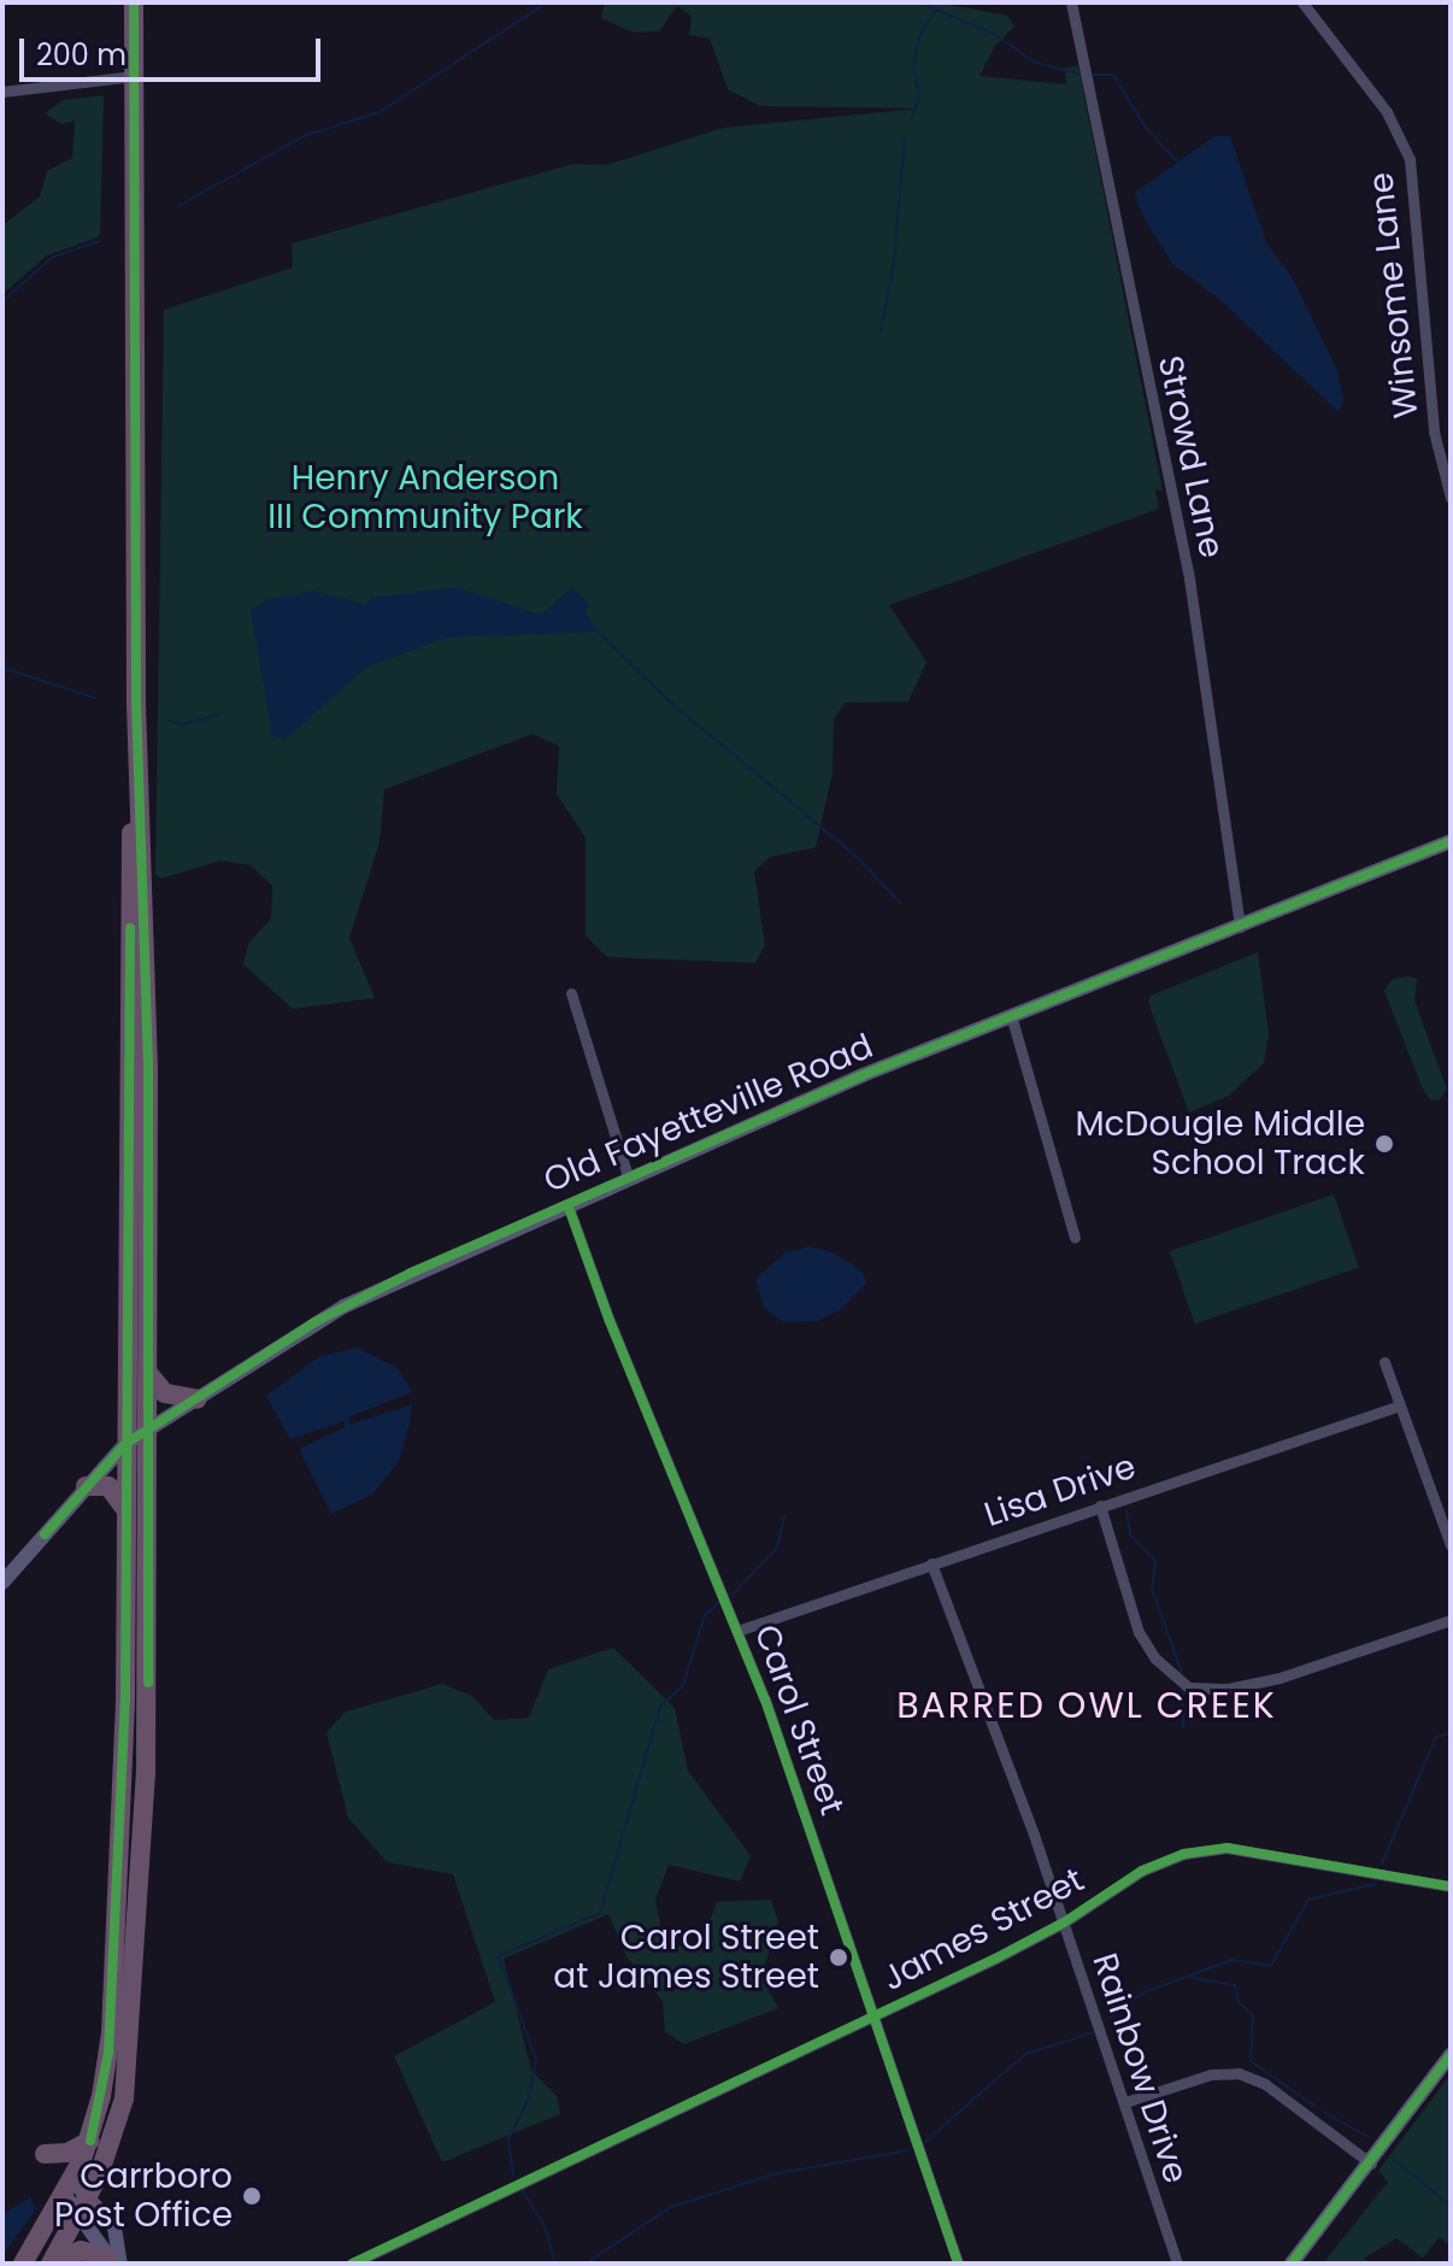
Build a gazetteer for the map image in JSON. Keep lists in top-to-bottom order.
{
  "streets": {
    "street": [
      "Winsome Lane",
      "Strowd Lane",
      "Old Fayetteville Road",
      "Lisa Drive",
      "Carol Street",
      "James Street",
      "Rainbow Drive"
    ]
  },
  "crossings": [
    ["Strowd Lane", "Old Fayetteville Road"],
    ["Old Fayetteville Road", "Carol Street"],
    ["Lisa Drive", "Carol Street"],
    ["Lisa Drive", "Rainbow Drive"],
    ["Carol Street", "James Street"],
    ["James Street", "Rainbow Drive"]
  ],
  "districts": ["BARRED OWL CREEK"],
  "parks": ["Henry Anderson III Community Park"],
  "places": ["McDougle Middle School Track", "Carol Street at James Street", "Carrboro Post Office"],
  "scale_bar": "200 m"
}
